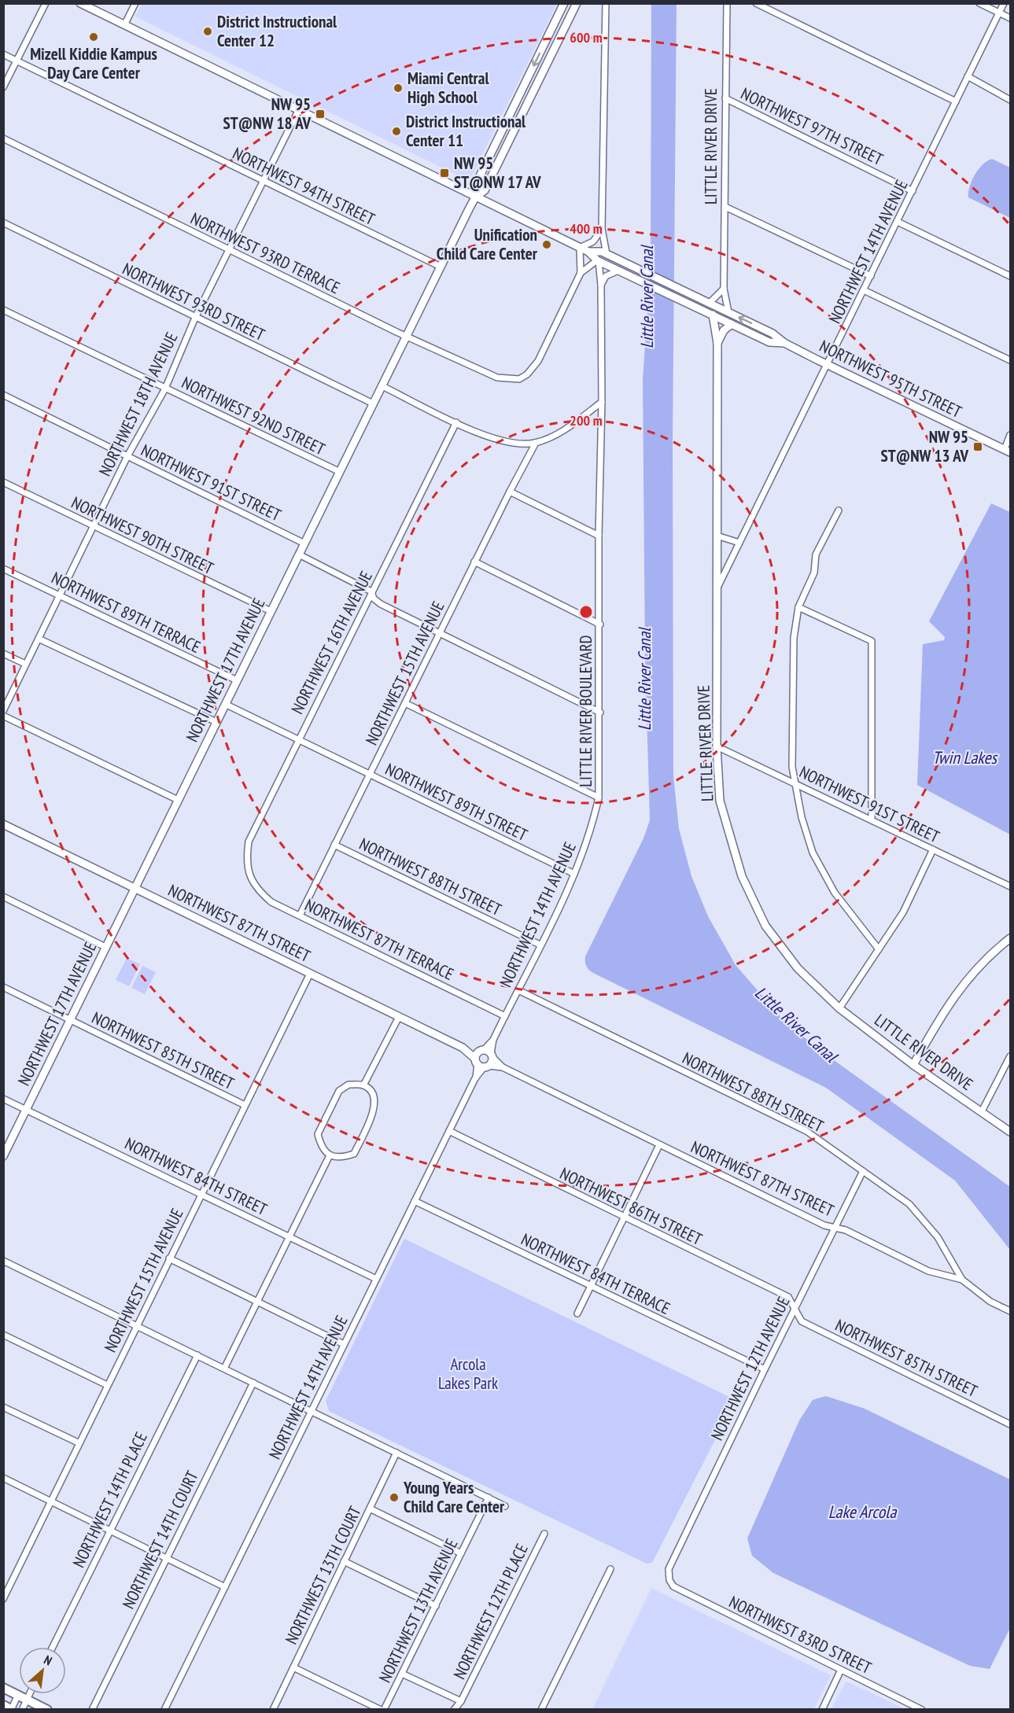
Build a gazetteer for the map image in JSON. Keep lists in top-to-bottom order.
{
  "streets": {
    "main road": [
      "LITTLE RIVER DRIVE",
      "NORTHWEST 95TH STREET",
      "NORTHWEST 17TH AVENUE",
      "NORTHWEST 87TH STREET"
    ],
    "street": [
      "NORTHWEST 97TH STREET",
      "NORTHWEST 94TH STREET",
      "NORTHWEST 14TH AVENUE",
      "NORTHWEST 93RD TERRACE",
      "NORTHWEST 93RD STREET",
      "NORTHWEST 18TH AVENUE",
      "NORTHWEST 92ND STREET",
      "NORTHWEST 91ST STREET",
      "NORTHWEST 90TH STREET",
      "NORTHWEST 89TH TERRACE",
      "NORTHWEST 16TH AVENUE",
      "NORTHWEST 15TH AVENUE",
      "LITTLE RIVER BOULEVARD",
      "NORTHWEST 89TH STREET",
      "NORTHWEST 88TH STREET",
      "NORTHWEST 87TH TERRACE",
      "NORTHWEST 85TH STREET",
      "NORTHWEST 84TH STREET",
      "NORTHWEST 86TH STREET",
      "NORTHWEST 84TH TERRACE",
      "NORTHWEST 12TH AVENUE",
      "NORTHWEST 14TH PLACE",
      "NORTHWEST 14TH COURT",
      "NORTHWEST 13TH COURT",
      "NORTHWEST 13TH AVENUE",
      "NORTHWEST 12TH PLACE",
      "NORTHWEST 83RD STREET"
    ]
  },
  "crossings": [
    ["NORTHWEST 97TH STREET", "LITTLE RIVER DRIVE"],
    ["NORTHWEST 97TH STREET", "NORTHWEST 14TH AVENUE"],
    ["LITTLE RIVER DRIVE", "NORTHWEST 14TH AVENUE"],
    ["LITTLE RIVER DRIVE", "NORTHWEST 95TH STREET"],
    ["LITTLE RIVER DRIVE", "NORTHWEST 91ST STREET"],
    ["NORTHWEST 94TH STREET", "NORTHWEST 18TH AVENUE"],
    ["NORTHWEST 94TH STREET", "NORTHWEST 17TH AVENUE"],
    ["NORTHWEST 14TH AVENUE", "NORTHWEST 95TH STREET"],
    ["NORTHWEST 14TH AVENUE", "LITTLE RIVER BOULEVARD"],
    ["NORTHWEST 14TH AVENUE", "NORTHWEST 89TH STREET"],
    ["NORTHWEST 14TH AVENUE", "NORTHWEST 88TH STREET"],
    ["NORTHWEST 14TH AVENUE", "NORTHWEST 87TH STREET"],
    ["NORTHWEST 14TH AVENUE", "NORTHWEST 87TH TERRACE"],
    ["NORTHWEST 14TH AVENUE", "NORTHWEST 84TH STREET"],
    ["NORTHWEST 14TH AVENUE", "NORTHWEST 86TH STREET"],
    ["NORTHWEST 14TH AVENUE", "NORTHWEST 84TH TERRACE"],
    ["NORTHWEST 93RD TERRACE", "NORTHWEST 18TH AVENUE"],
    ["NORTHWEST 93RD TERRACE", "NORTHWEST 17TH AVENUE"],
    ["NORTHWEST 93RD STREET", "NORTHWEST 18TH AVENUE"],
    ["NORTHWEST 93RD STREET", "NORTHWEST 17TH AVENUE"],
    ["NORTHWEST 95TH STREET", "NORTHWEST 18TH AVENUE"],
    ["NORTHWEST 95TH STREET", "NORTHWEST 17TH AVENUE"],
    ["NORTHWEST 95TH STREET", "LITTLE RIVER BOULEVARD"],
    ["NORTHWEST 18TH AVENUE", "NORTHWEST 92ND STREET"],
    ["NORTHWEST 18TH AVENUE", "NORTHWEST 91ST STREET"],
    ["NORTHWEST 18TH AVENUE", "NORTHWEST 90TH STREET"],
    ["NORTHWEST 18TH AVENUE", "NORTHWEST 89TH TERRACE"],
    ["NORTHWEST 92ND STREET", "NORTHWEST 17TH AVENUE"],
    ["NORTHWEST 91ST STREET", "NORTHWEST 17TH AVENUE"],
    ["NORTHWEST 90TH STREET", "NORTHWEST 17TH AVENUE"],
    ["NORTHWEST 89TH TERRACE", "NORTHWEST 17TH AVENUE"],
    ["NORTHWEST 16TH AVENUE", "NORTHWEST 89TH STREET"],
    ["NORTHWEST 16TH AVENUE", "NORTHWEST 87TH TERRACE"],
    ["NORTHWEST 17TH AVENUE", "NORTHWEST 89TH STREET"],
    ["NORTHWEST 17TH AVENUE", "NORTHWEST 87TH STREET"],
    ["NORTHWEST 17TH AVENUE", "NORTHWEST 85TH STREET"],
    ["NORTHWEST 17TH AVENUE", "NORTHWEST 84TH STREET"],
    ["NORTHWEST 15TH AVENUE", "NORTHWEST 89TH STREET"],
    ["NORTHWEST 15TH AVENUE", "NORTHWEST 88TH STREET"],
    ["NORTHWEST 15TH AVENUE", "NORTHWEST 87TH STREET"],
    ["NORTHWEST 15TH AVENUE", "NORTHWEST 87TH TERRACE"],
    ["NORTHWEST 15TH AVENUE", "NORTHWEST 85TH STREET"],
    ["NORTHWEST 15TH AVENUE", "NORTHWEST 84TH STREET"],
    ["NORTHWEST 88TH STREET", "NORTHWEST 87TH STREET"],
    ["NORTHWEST 88TH STREET", "NORTHWEST 12TH AVENUE"],
    ["NORTHWEST 87TH STREET", "NORTHWEST 12TH AVENUE"],
    ["NORTHWEST 85TH STREET", "NORTHWEST 86TH STREET"],
    ["NORTHWEST 85TH STREET", "NORTHWEST 12TH AVENUE"],
    ["NORTHWEST 86TH STREET", "NORTHWEST 12TH AVENUE"],
    ["NORTHWEST 84TH TERRACE", "NORTHWEST 12TH AVENUE"],
    ["NORTHWEST 12TH AVENUE", "NORTHWEST 83RD STREET"]
  ],
  "water": ["Little River Canal", "Twin Lakes", "Lake Arcola"],
  "parks": ["Arcola Lakes Park"],
  "places": {
    "other": [
      "District Instructional Center 12",
      "Mizell Kiddie Kampus Day Care Center",
      "Miami Central High School",
      "District Instructional Center 11",
      "Unification Child Care Center",
      "Young Years Child Care Center"
    ],
    "transit": ["NW 95 ST@NW 18 AV", "NW 95 ST@NW 17 AV", "NW 95 ST@NW 13 AV"]
  },
  "north": "top right",
  "rings": ["600 m", "400 m", "200 m"]
}
